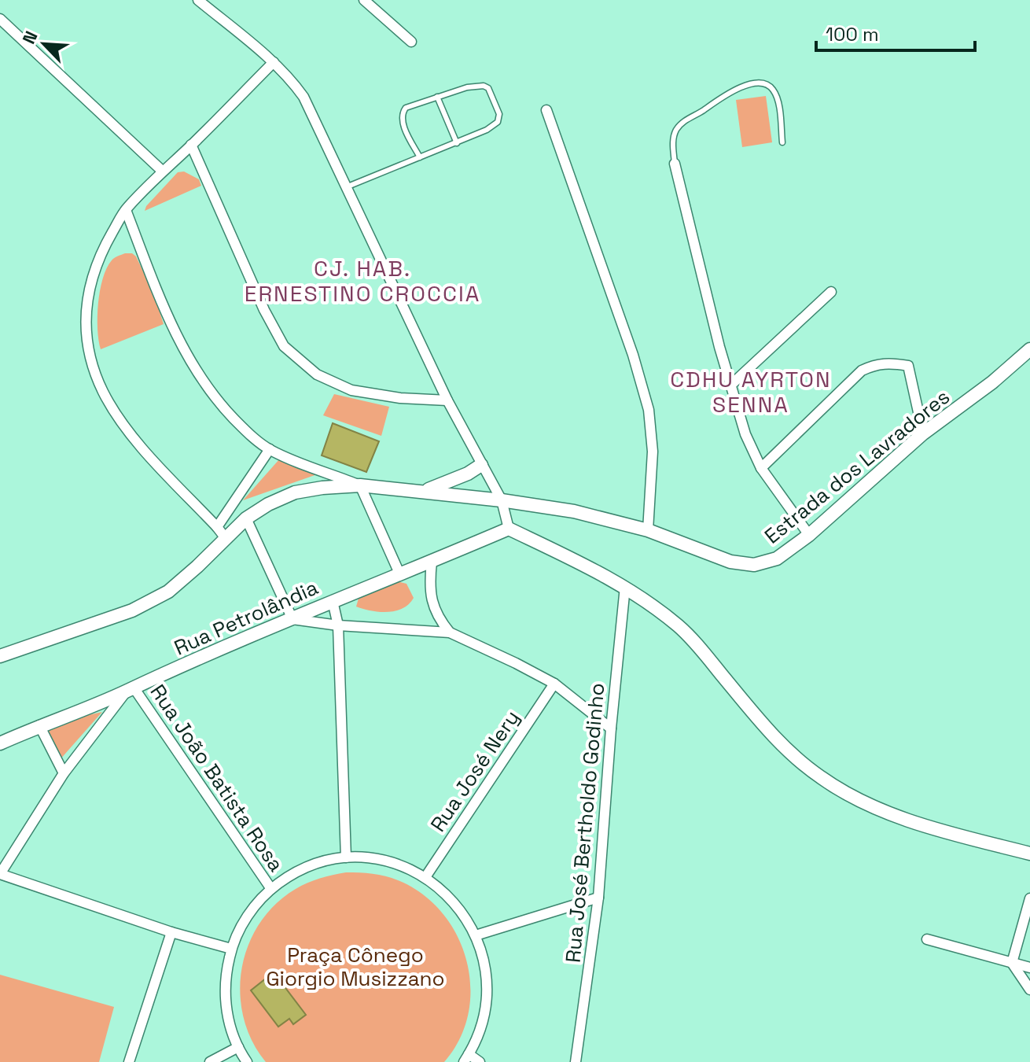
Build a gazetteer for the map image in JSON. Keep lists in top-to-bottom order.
{
  "streets": {
    "street": [
      "Estrada dos Lavradores",
      "Rua Petrolândia",
      "Rua José Nery",
      "Rua João Batista Rosa",
      "Rua José Bertholdo Godinho"
    ]
  },
  "crossings": [
    ["Rua Petrolândia", "Rua João Batista Rosa"]
  ],
  "districts": ["CJ. HAB. ERNESTINO CROCCIA", "CDHU AYRTON SENNA"],
  "parks": ["Praça Cônego Giorgio Musizzano"],
  "scale_bar": "100 m",
  "north": "top left"
}
